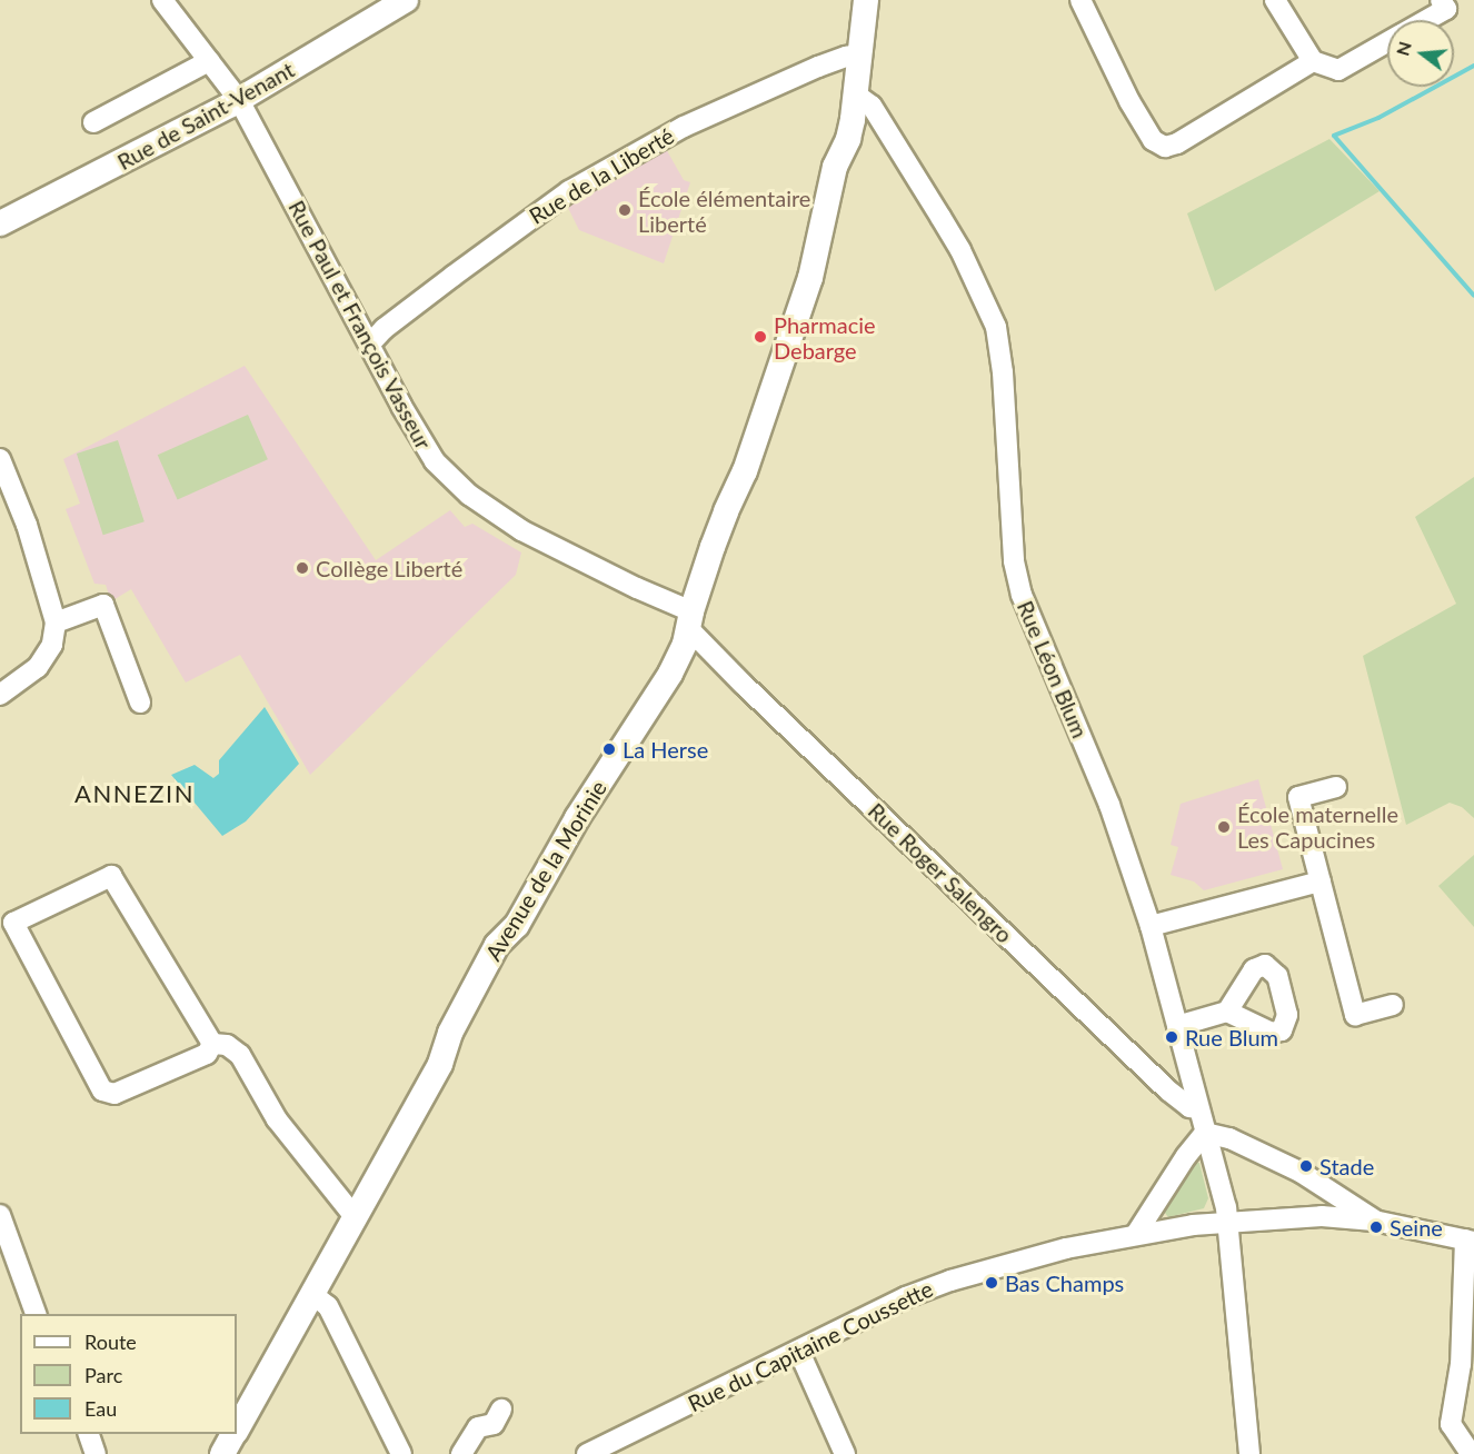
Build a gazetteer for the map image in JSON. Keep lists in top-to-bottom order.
{
  "streets": {
    "main road": ["Rue de Saint-Venant", "Avenue de la Morinie"],
    "street": [
      "Rue de la Liberté",
      "Rue Paul et François Vasseur",
      "Rue Léon Blum",
      "Rue Roger Salengro",
      "Rue du Capitaine Coussette"
    ]
  },
  "crossings": [
    ["Rue de Saint-Venant", "Rue Paul et François Vasseur"],
    ["Rue de la Liberté", "Rue Paul et François Vasseur"],
    ["Rue de la Liberté", "Avenue de la Morinie"],
    ["Rue Paul et François Vasseur", "Avenue de la Morinie"],
    ["Rue Paul et François Vasseur", "Rue Roger Salengro"],
    ["Rue Léon Blum", "Avenue de la Morinie"],
    ["Rue Léon Blum", "Rue Roger Salengro"],
    ["Rue Léon Blum", "Rue du Capitaine Coussette"],
    ["Avenue de la Morinie", "Rue Roger Salengro"]
  ],
  "districts": ["ANNEZIN"],
  "places": [
    "École élémentaire Liberté",
    "Pharmacie Debarge",
    "Collège Liberté",
    "La Herse",
    "École maternelle Les Capucines",
    "Rue Blum",
    "Stade",
    "Seine",
    "Bas Champs"
  ],
  "legend": ["Route", "Parc", "Eau"],
  "north": "left"
}
